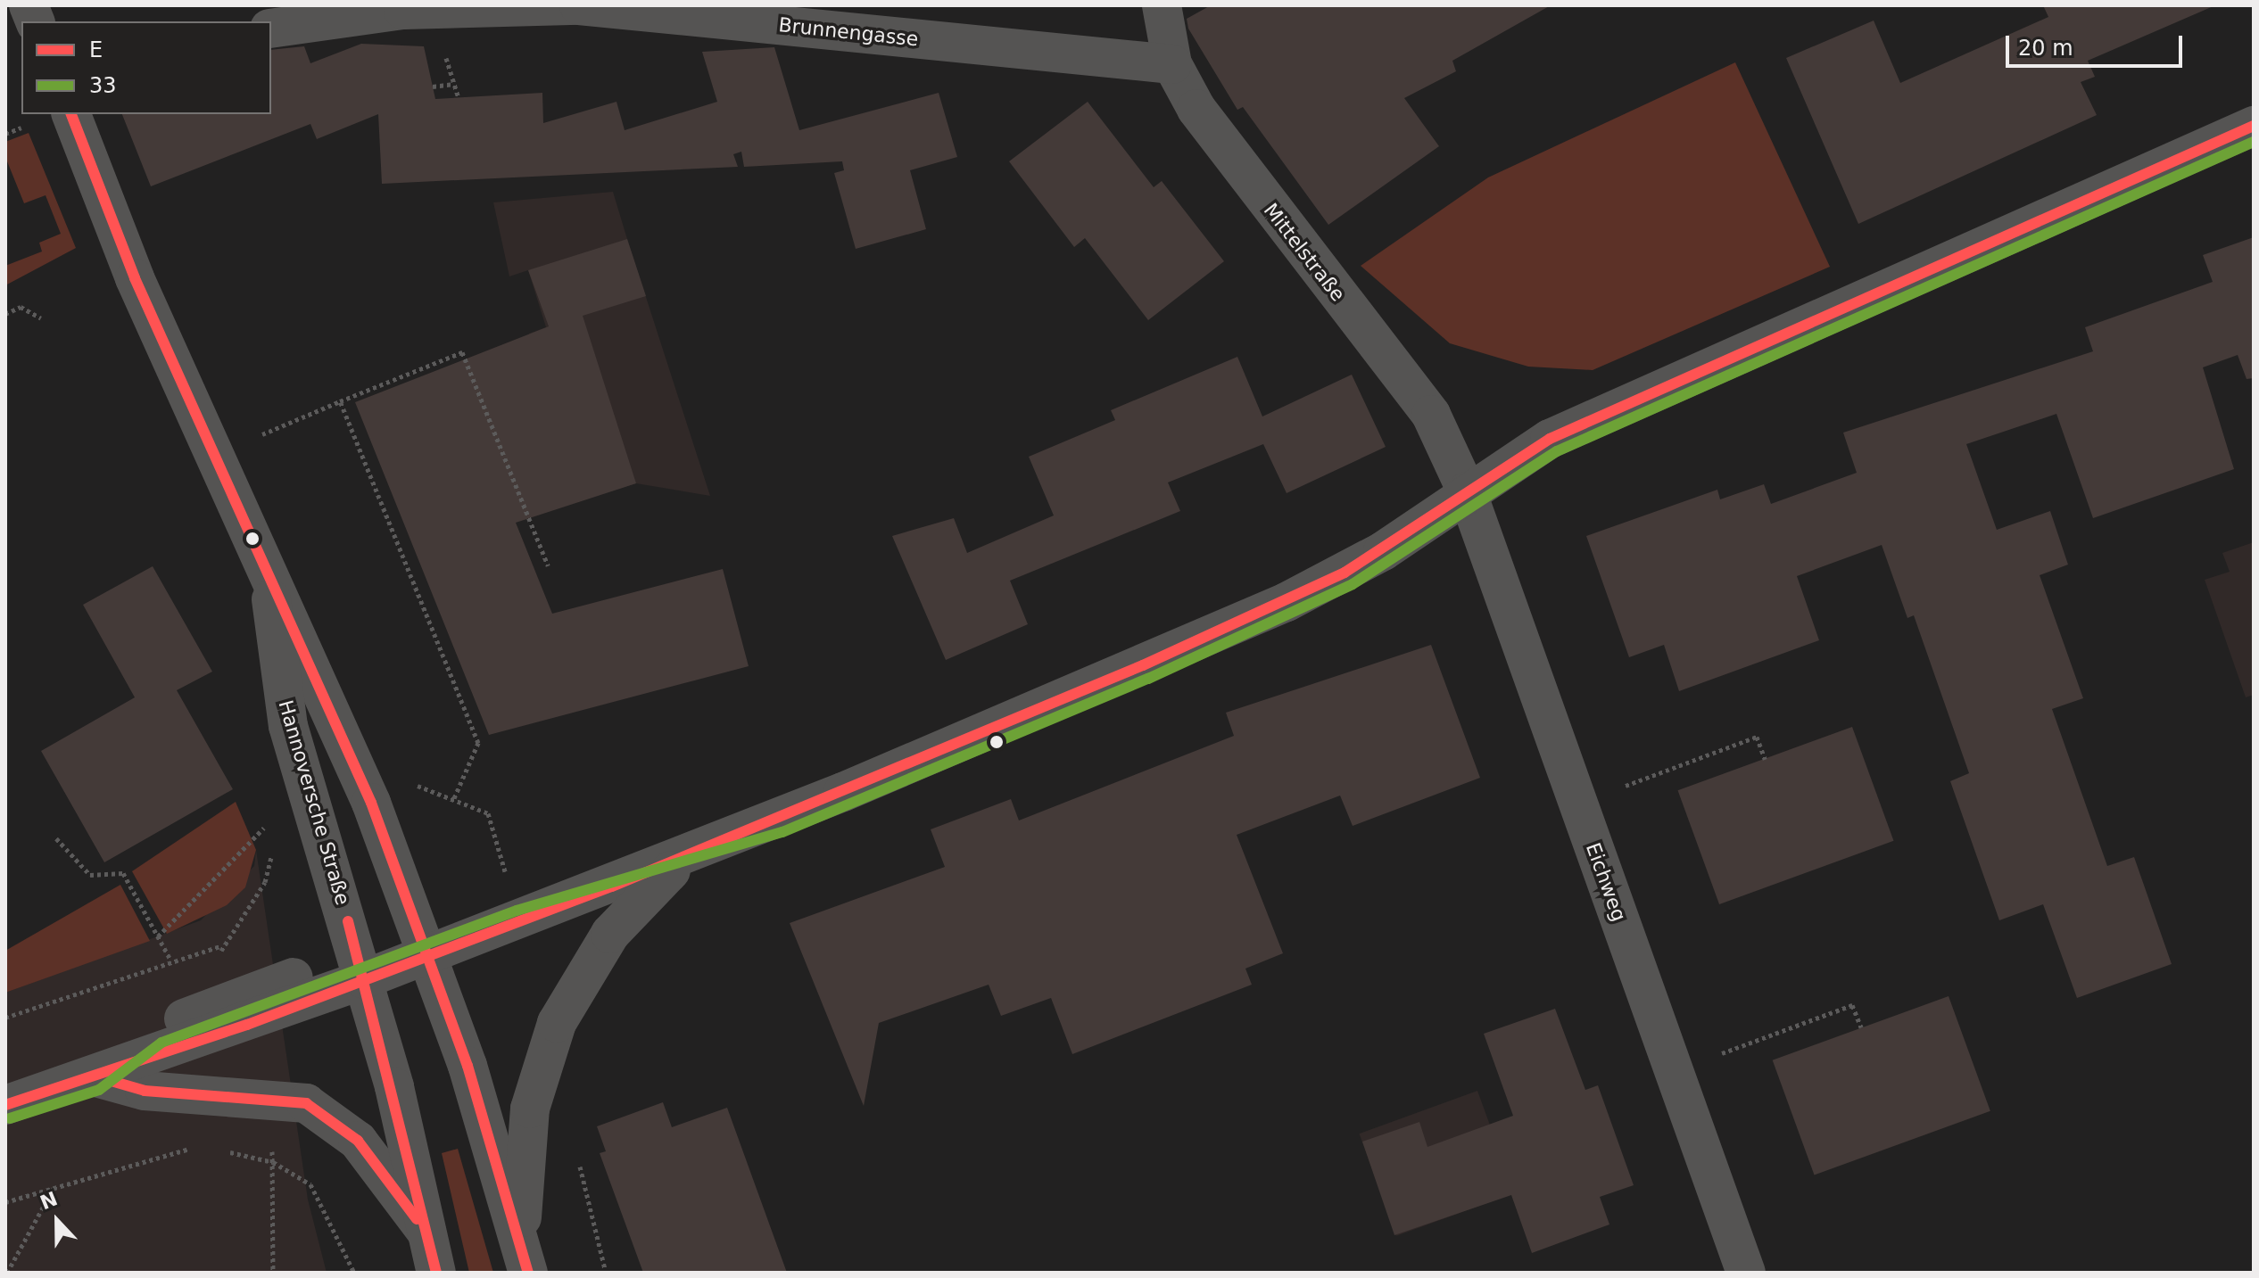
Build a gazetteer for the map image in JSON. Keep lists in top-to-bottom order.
{
  "streets": {
    "street": [
      "Brunnengasse",
      "Mittelstraße",
      "Hannoversche Straße",
      "Eichweg"
    ]
  },
  "crossings": [
    ["Brunnengasse", "Mittelstraße"],
    ["Mittelstraße", "Eichweg"]
  ],
  "lines": ["transit line E", "transit line 33"],
  "legend": ["E", "33"],
  "scale_bar": "20 m",
  "north": "top"
}
